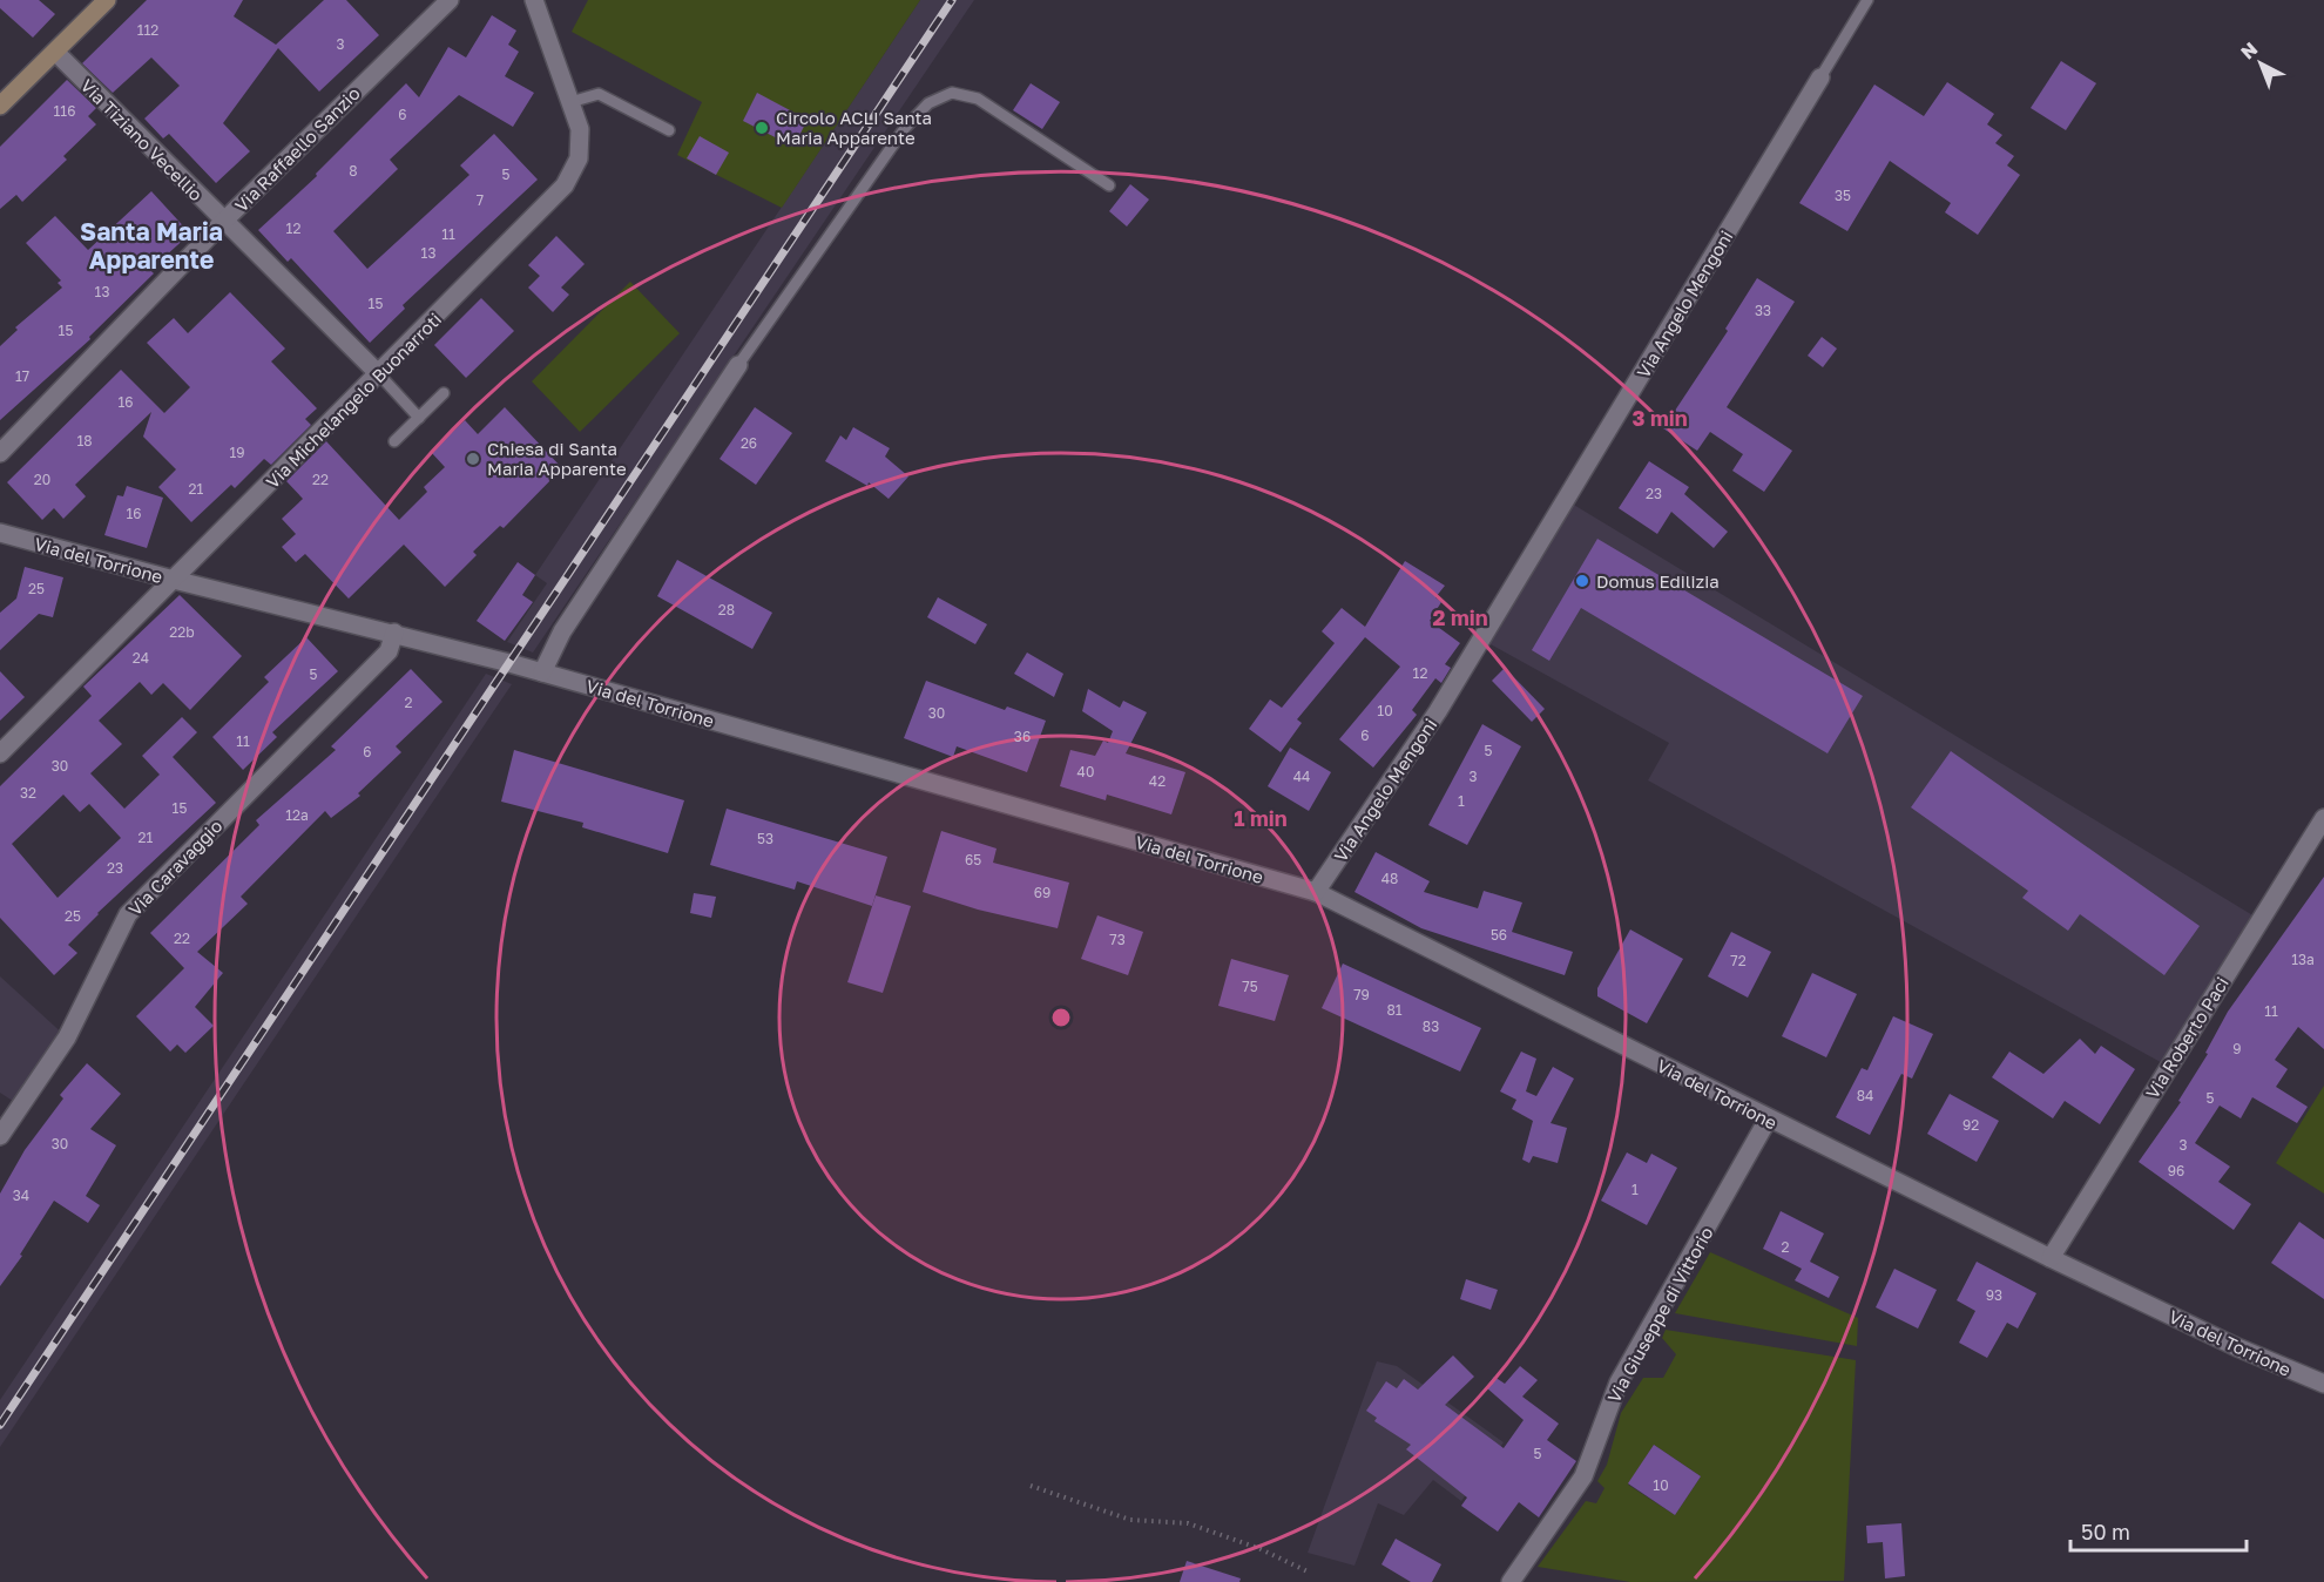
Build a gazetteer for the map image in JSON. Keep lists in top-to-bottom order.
{
  "streets": {
    "street": [
      "Via Tiziano Vecellio",
      "Via Raffaello Sanzio",
      "Via Angelo Mengoni",
      "Via Michelangelo Buonarroti",
      "Via del Torrione",
      "Via Caravaggio",
      "Via Roberto Paci",
      "Via Giuseppe di Vittorio"
    ]
  },
  "crossings": [
    ["Via Tiziano Vecellio", "Via Raffaello Sanzio"],
    ["Via Tiziano Vecellio", "Via Michelangelo Buonarroti"],
    ["Via Angelo Mengoni", "Via del Torrione"],
    ["Via Michelangelo Buonarroti", "Via del Torrione"],
    ["Via del Torrione", "Via Caravaggio"],
    ["Via del Torrione", "Via Roberto Paci"],
    ["Via del Torrione", "Via Giuseppe di Vittorio"]
  ],
  "districts": ["Santa Maria Apparente"],
  "places": ["Circolo ACLI Santa Maria Apparente", "Chiesa di Santa Maria Apparente", "Domus Edilizia"],
  "house_numbers": [
    "112",
    "3",
    "116",
    "6",
    "8",
    "5",
    "35",
    "7",
    "12",
    "11",
    "13",
    "13",
    "15",
    "33",
    "15",
    "17",
    "16",
    "18",
    "26",
    "19",
    "20",
    "22",
    "21",
    "23",
    "16",
    "25",
    "28",
    "22b",
    "24",
    "12",
    "5",
    "2",
    "10",
    "30",
    "6",
    "36",
    "11",
    "5",
    "6",
    "30",
    "40",
    "44",
    "3",
    "42",
    "32",
    "1",
    "15",
    "12a",
    "21",
    "53",
    "65",
    "23",
    "48",
    "69",
    "25",
    "56",
    "22",
    "73",
    "13a",
    "72",
    "75",
    "79",
    "81",
    "11",
    "83",
    "9",
    "84",
    "5",
    "92",
    "30",
    "3",
    "96",
    "1",
    "34",
    "2",
    "93",
    "5",
    "10"
  ],
  "scale_bar": "50 m",
  "north": "top left",
  "rings": ["3 min", "2 min", "1 min"]
}
